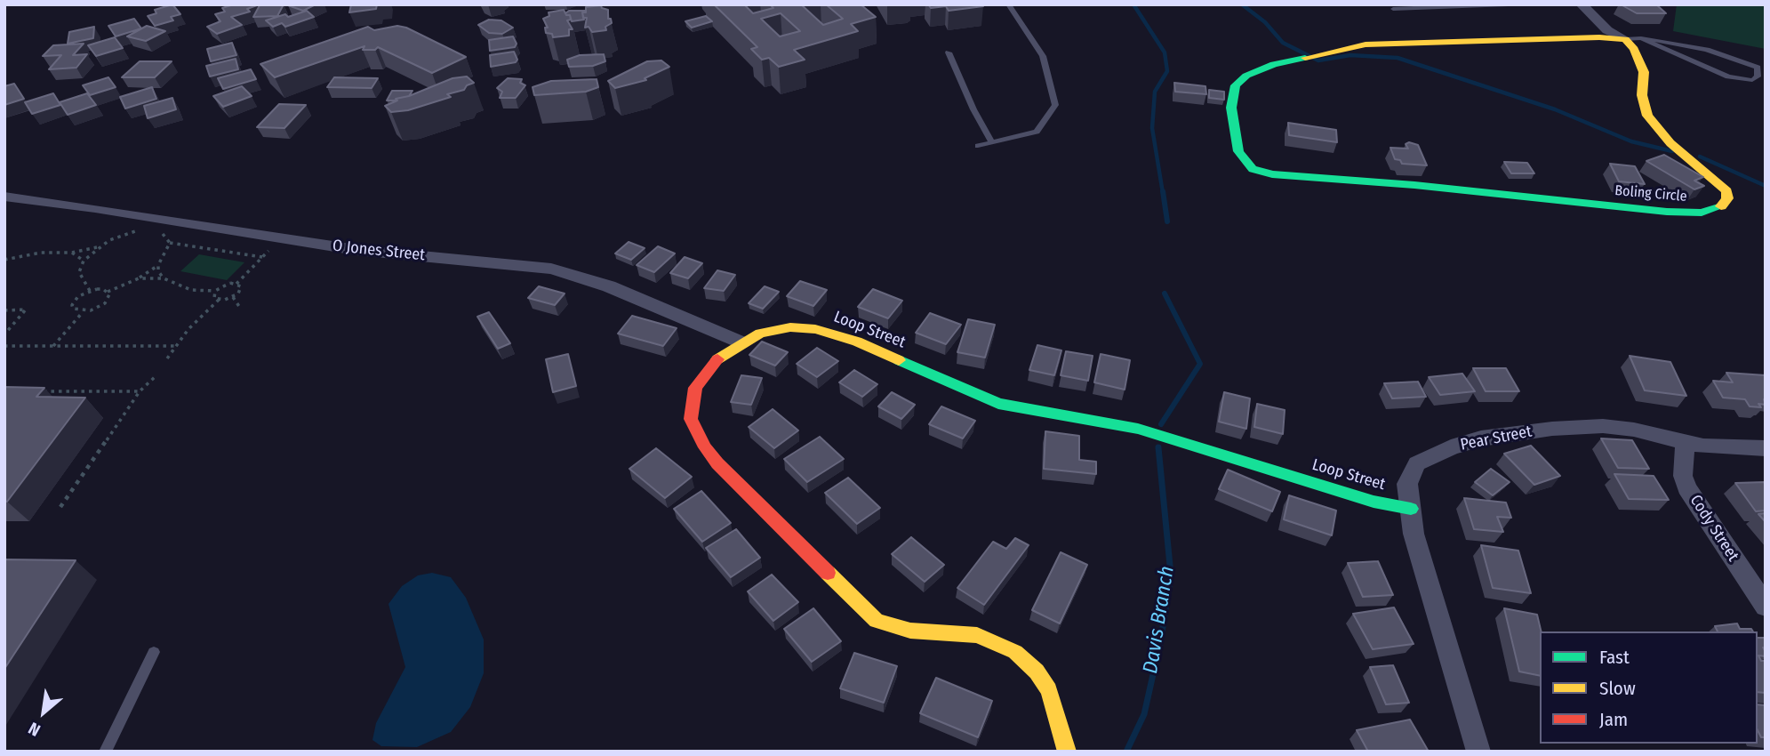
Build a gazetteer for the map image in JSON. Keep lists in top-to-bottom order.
{
  "streets": {
    "street": [
      "Boling Circle",
      "O Jones Street",
      "Loop Street",
      "Pear Street",
      "Cody Street"
    ]
  },
  "crossings": [
    ["O Jones Street", "Loop Street"],
    ["Loop Street", "Pear Street"],
    ["Pear Street", "Cody Street"]
  ],
  "water": ["Davis Branch"],
  "legend": ["Fast", "Slow", "Jam"],
  "north": "bottom left"
}
